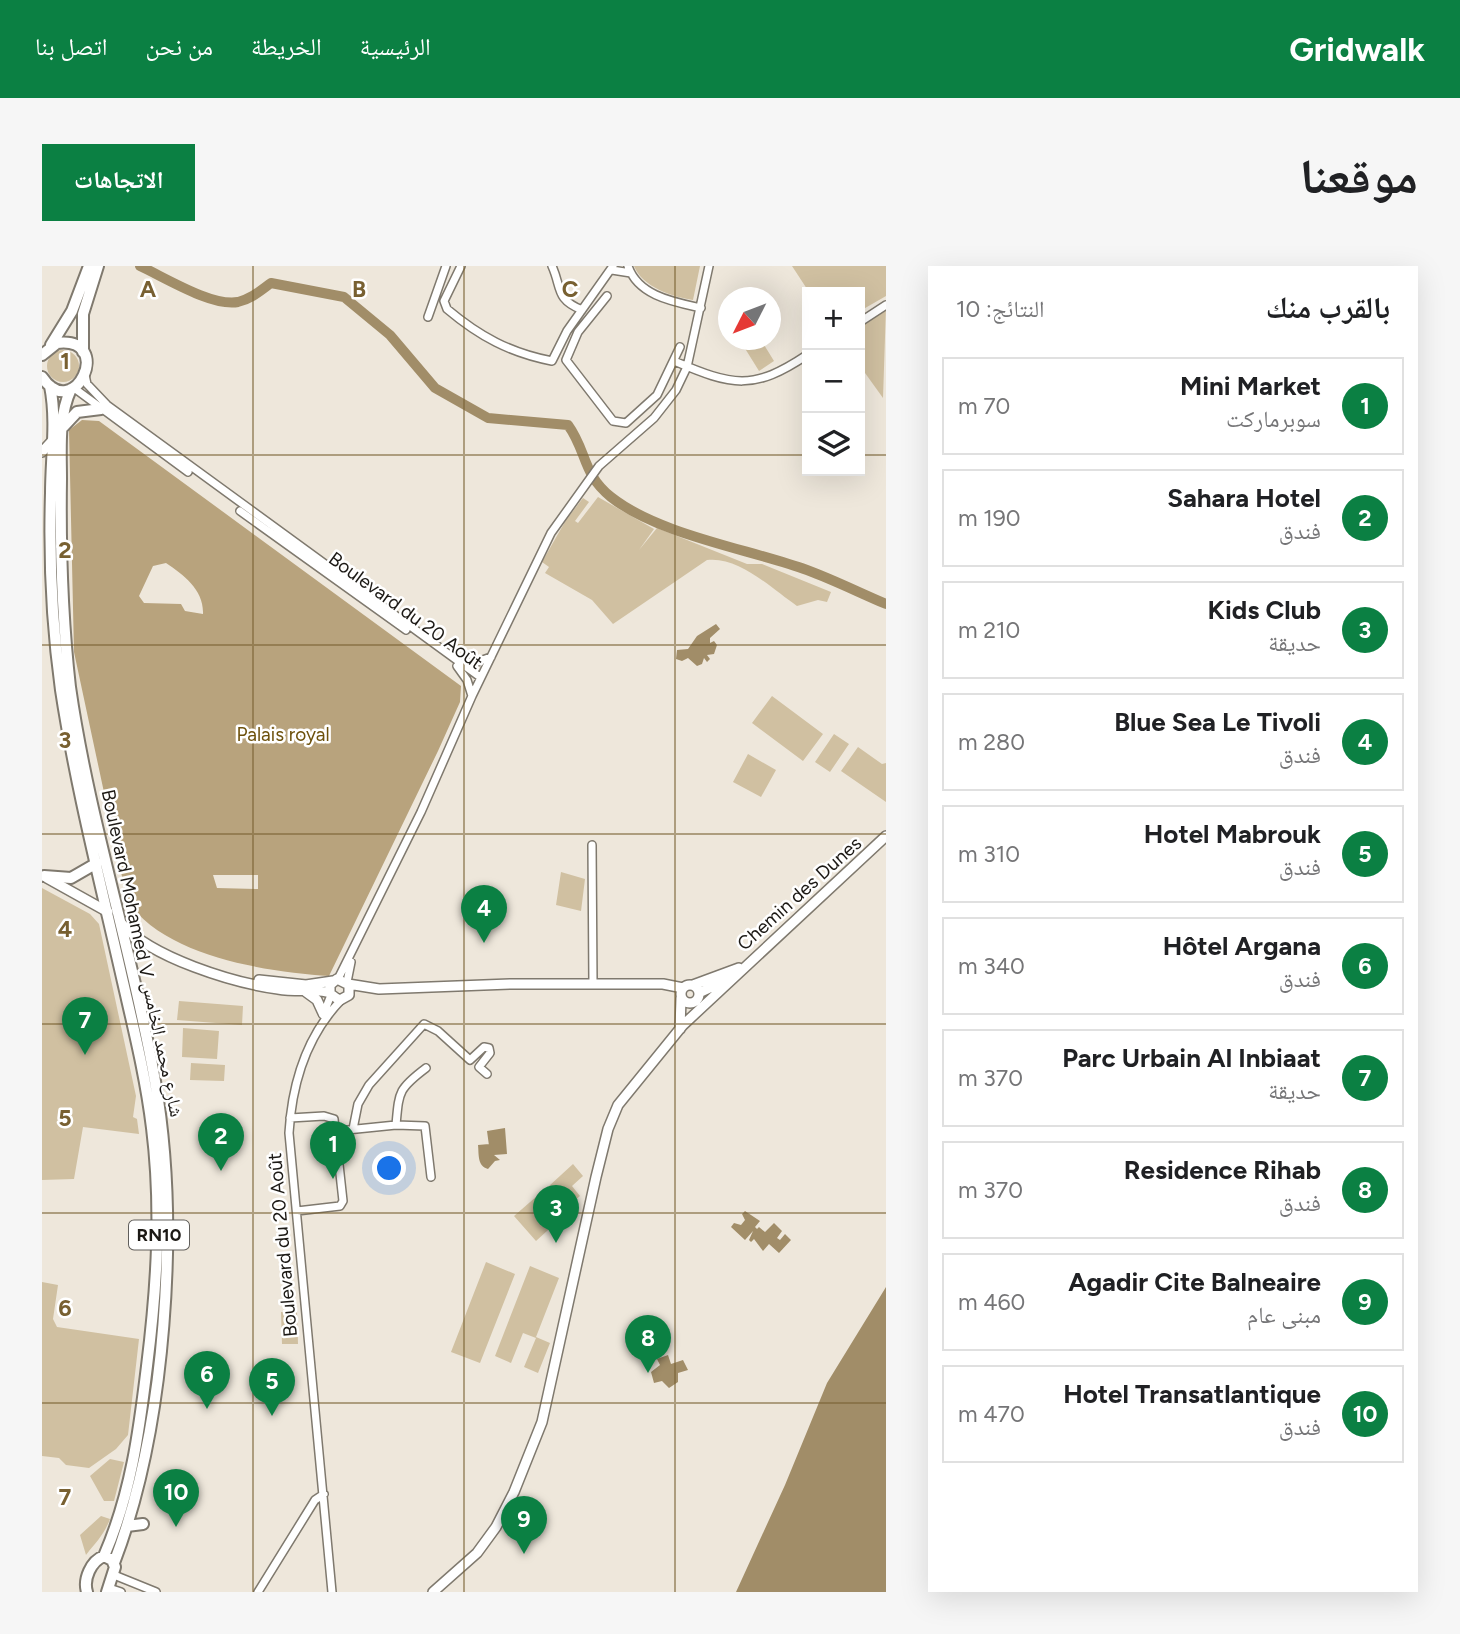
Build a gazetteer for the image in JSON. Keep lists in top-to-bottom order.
{
  "streets": {
    "main road": ["Boulevard Mohamed V شارع محمد الخامس", "RN10"],
    "street": ["Boulevard du 20 Août", "Chemin des Dunes"]
  },
  "crossings": [
    ["Boulevard du 20 Août", "Boulevard Mohamed V شارع محمد الخامس"],
    ["Boulevard du 20 Août", "RN10"],
    ["Boulevard Mohamed V شارع محمد الخامس", "RN10"]
  ],
  "parks": ["Palais royal"],
  "north": "bottom left",
  "page": {
    "header": "Gridwalk",
    "nav": [
      "الرئيسية",
      "الخريطة",
      "من نحن",
      "اتصل بنا"
    ],
    "title": "موقعنا",
    "buttons": "الاتجاهات",
    "heading": ["بالقرب منك", "النتائج: 10"],
    "map_buttons": ["+", "−"],
    "list": [
      {
        "mark": "1",
        "name": "Mini Market",
        "note": "سوبرماركت",
        "value": "70 m"
      },
      {
        "mark": "2",
        "name": "Sahara Hotel",
        "note": "فندق",
        "value": "190 m"
      },
      {
        "mark": "3",
        "name": "Kids Club",
        "note": "حديقة",
        "value": "210 m"
      },
      {
        "mark": "4",
        "name": "Blue Sea Le Tivoli",
        "note": "فندق",
        "value": "280 m"
      },
      {
        "mark": "5",
        "name": "Hotel Mabrouk",
        "note": "فندق",
        "value": "310 m"
      },
      {
        "mark": "6",
        "name": "Hôtel Argana",
        "note": "فندق",
        "value": "340 m"
      },
      {
        "mark": "7",
        "name": "Parc Urbain Al Inbiaat",
        "note": "حديقة",
        "value": "370 m"
      },
      {
        "mark": "8",
        "name": "Residence Rihab",
        "note": "فندق",
        "value": "370 m"
      },
      {
        "mark": "9",
        "name": "Agadir Cite Balneaire",
        "note": "مبنى عام",
        "value": "460 m"
      },
      {
        "mark": "10",
        "name": "Hotel Transatlantique",
        "note": "فندق",
        "value": "470 m"
      }
    ],
    "pins": [
      "4",
      "7",
      "2",
      "1",
      "3",
      "8",
      "6",
      "5",
      "10",
      "9"
    ]
  },
  "grid": {
    "columns": ["A", "B", "C"],
    "rows": [
      "1",
      "2",
      "3",
      "4",
      "5",
      "6",
      "7"
    ]
  }
}
